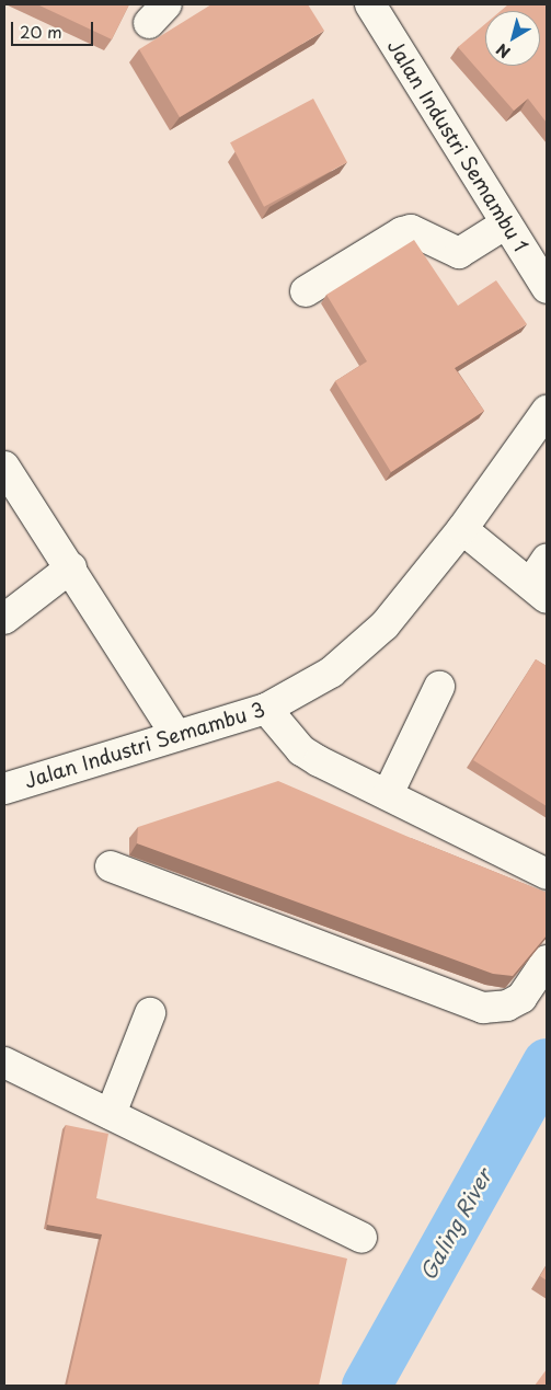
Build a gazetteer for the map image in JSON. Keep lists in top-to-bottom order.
{
  "streets": {
    "street": ["Jalan Industri Semambu 1", "Jalan Industri Semambu 3"]
  },
  "water": ["Galing River"],
  "scale_bar": "20 m",
  "north": "bottom left"
}
